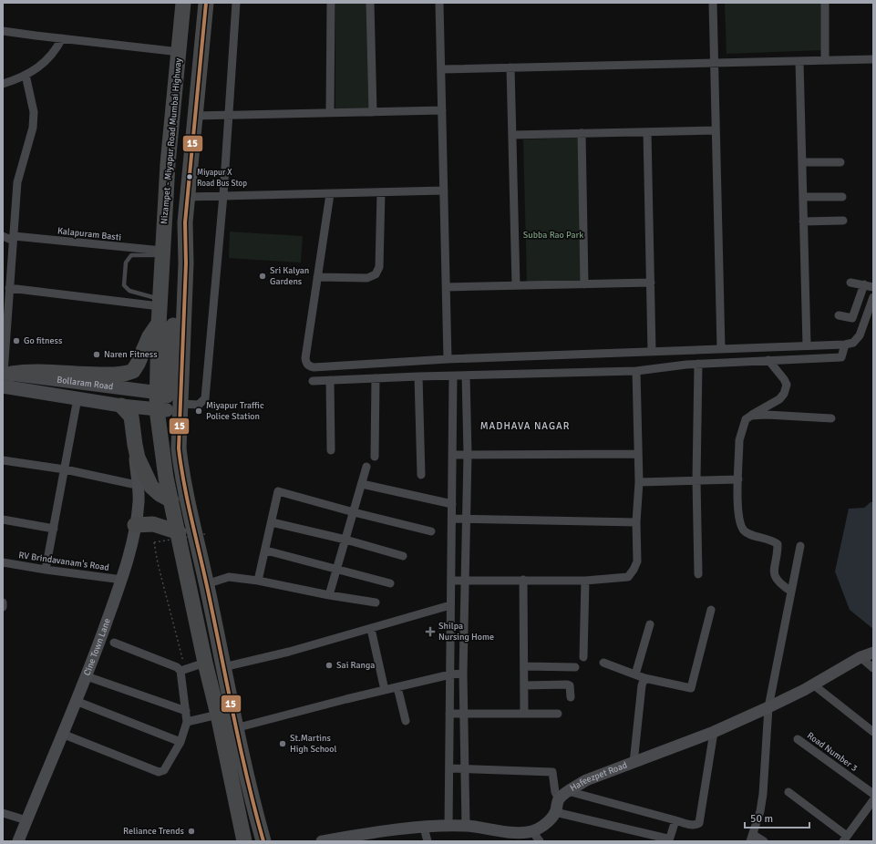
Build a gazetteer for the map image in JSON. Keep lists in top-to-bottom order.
{
  "streets": {
    "highway": ["Nizampet - Miyapur Road Mumbai Highway"],
    "main road": ["Bollaram Road"],
    "street": [
      "Kalapuram Basti",
      "RV Brindavanam's Road",
      "Cine Town Lane",
      "Road Number 3",
      "Hafeezpet Road"
    ]
  },
  "crossings": [
    ["Nizampet - Miyapur Road Mumbai Highway", "Kalapuram Basti"],
    ["Nizampet - Miyapur Road Mumbai Highway", "Bollaram Road"],
    ["RV Brindavanam's Road", "Cine Town Lane"]
  ],
  "districts": ["MADHAVA NAGAR"],
  "parks": ["Subba Rao Park"],
  "places": {
    "other": [
      "Miyapur X Road Bus Stop",
      "Sri Kalyan Gardens",
      "Go fitness",
      "Naren Fitness",
      "Miyapur Traffic Police Station",
      "Sai Ranga",
      "St.Martins High School",
      "Reliance Trends"
    ],
    "health": ["Shilpa Nursing Home"]
  },
  "lines": ["transit line 15"],
  "scale_bar": "50 m"
}
